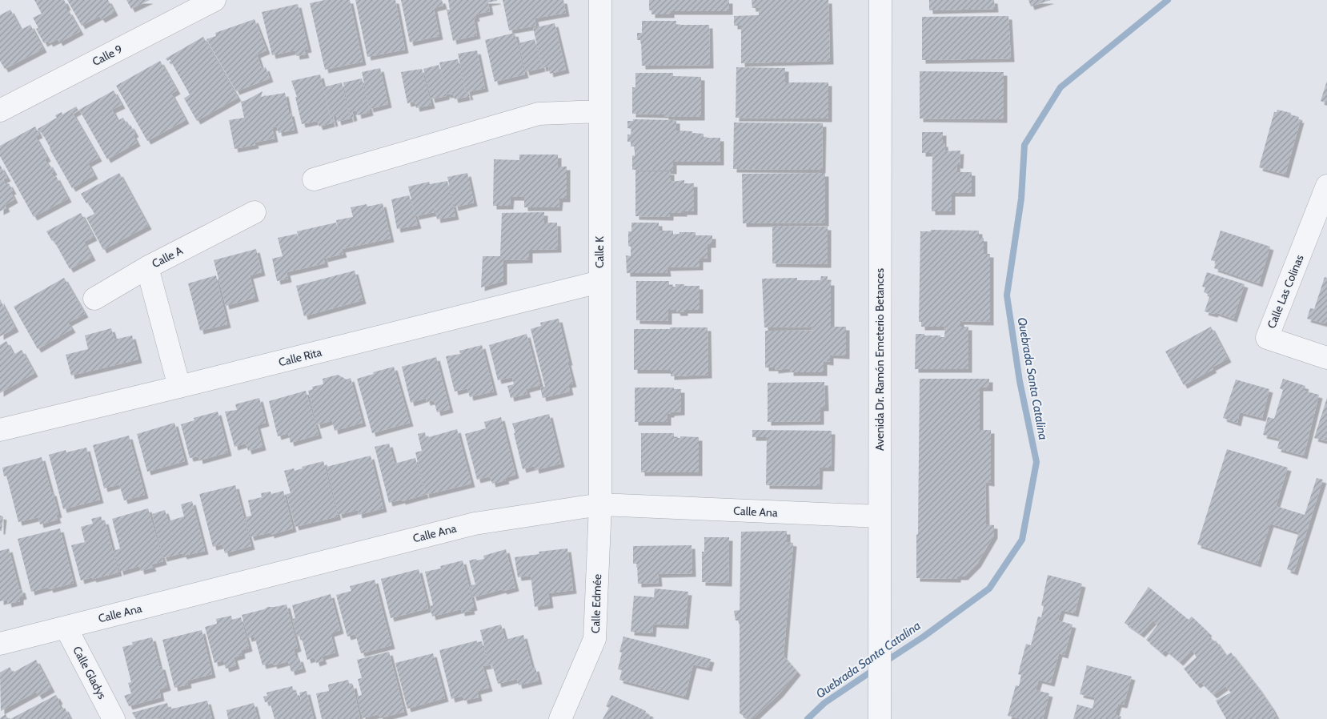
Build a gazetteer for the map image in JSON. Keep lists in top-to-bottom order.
{
  "streets": {
    "street": [
      "Calle 9",
      "Calle K",
      "Calle A",
      "Calle Las Colinas",
      "Calle Rita",
      "Avenida Dr. Ramón Emeterio Betances",
      "Calle Ana",
      "Calle Edmée",
      "Calle Gladys"
    ]
  },
  "crossings": [
    ["Calle K", "Calle Rita"],
    ["Calle K", "Calle Ana"],
    ["Calle K", "Calle Edmée"],
    ["Calle A", "Calle Rita"],
    ["Avenida Dr. Ramón Emeterio Betances", "Calle Ana"],
    ["Calle Ana", "Calle Edmée"],
    ["Calle Ana", "Calle Gladys"]
  ],
  "water": ["Quebrada Santa Catalina"]
}
